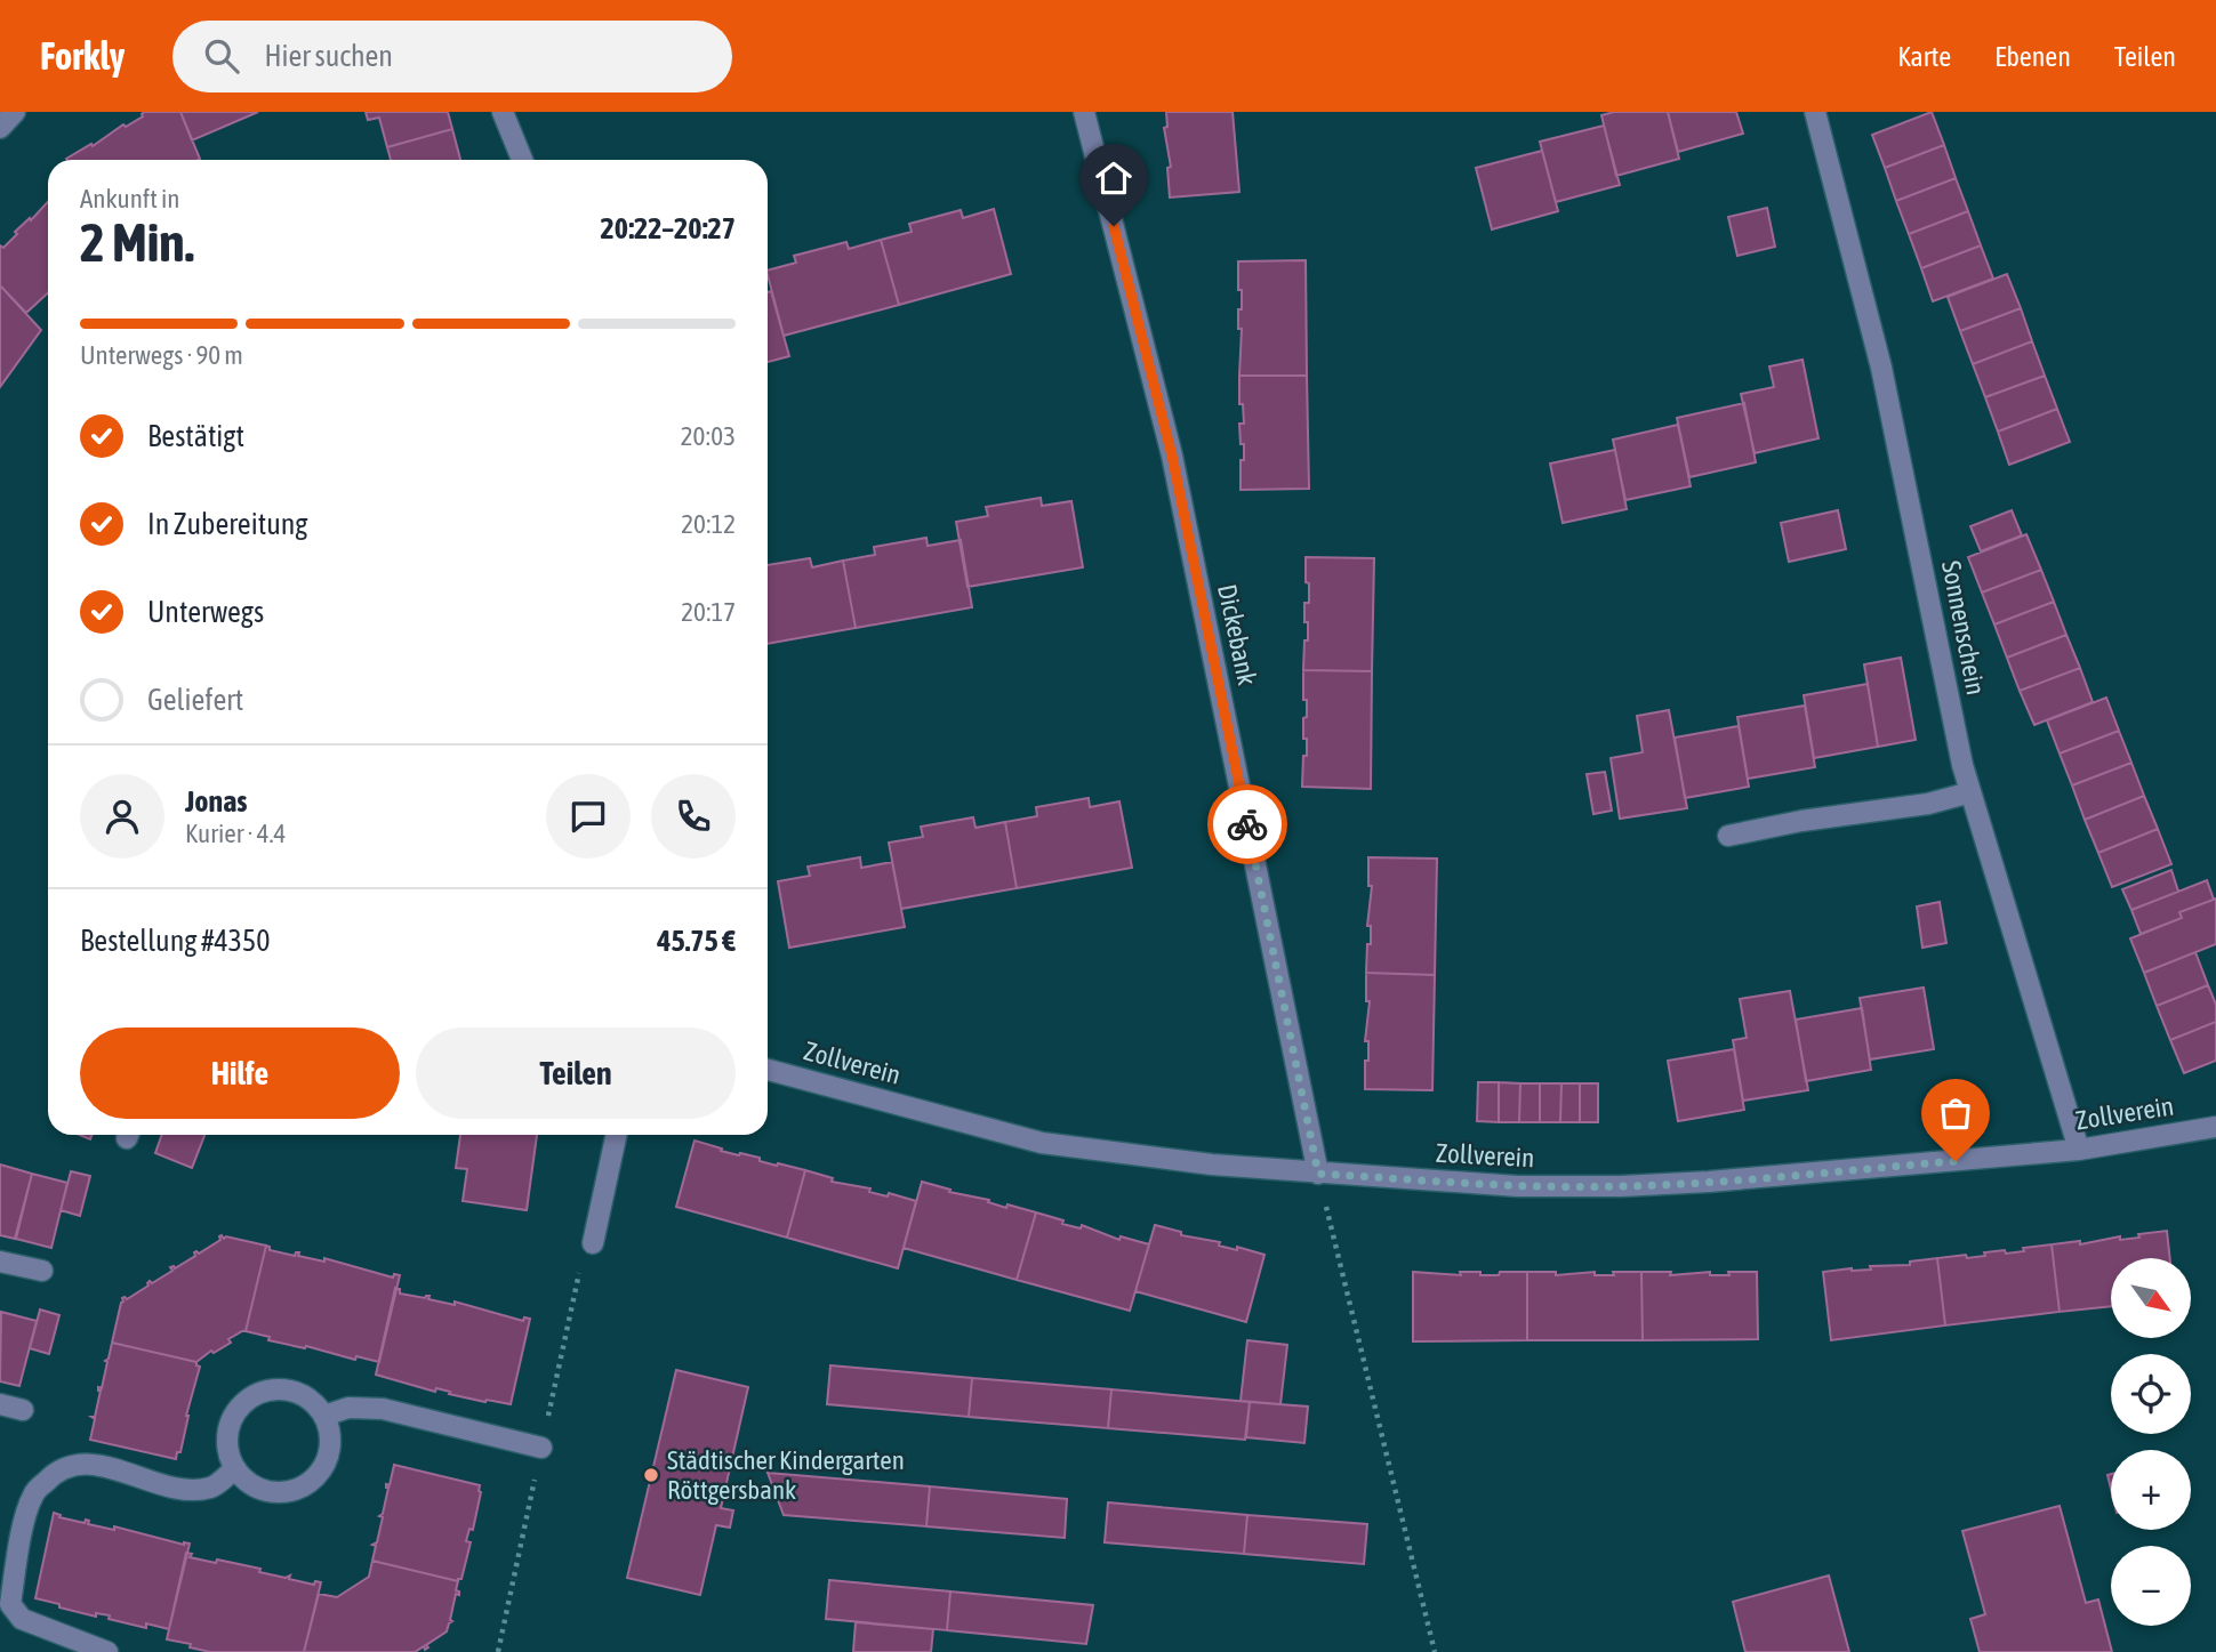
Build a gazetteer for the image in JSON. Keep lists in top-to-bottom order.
{
  "streets": {
    "street": ["Sonnenschein", "Dickebank", "Zollverein"]
  },
  "crossings": [
    ["Sonnenschein", "Zollverein"],
    ["Dickebank", "Zollverein"]
  ],
  "places": ["Städtischer Kindergarten Röttgersbank"],
  "north": "bottom right",
  "page": {
    "header": "Forkly",
    "search": "Hier suchen",
    "nav": ["Karte", "Ebenen", "Teilen"],
    "heading": ["2 Min.", "Ankunft in", "20:22–20:27"],
    "panel": [
      "Jonas",
      "Kurier · 4.4",
      "Bestellung #4350",
      "45.75 €"
    ],
    "bar": "Unterwegs · 90 m",
    "list": [
      ["Bestätigt", "20:03"],
      ["In Zubereitung", "20:12"],
      ["Unterwegs", "20:17"],
      "Geliefert"
    ],
    "buttons": ["Hilfe", "Teilen"],
    "map_buttons": ["+", "−"]
  }
}
